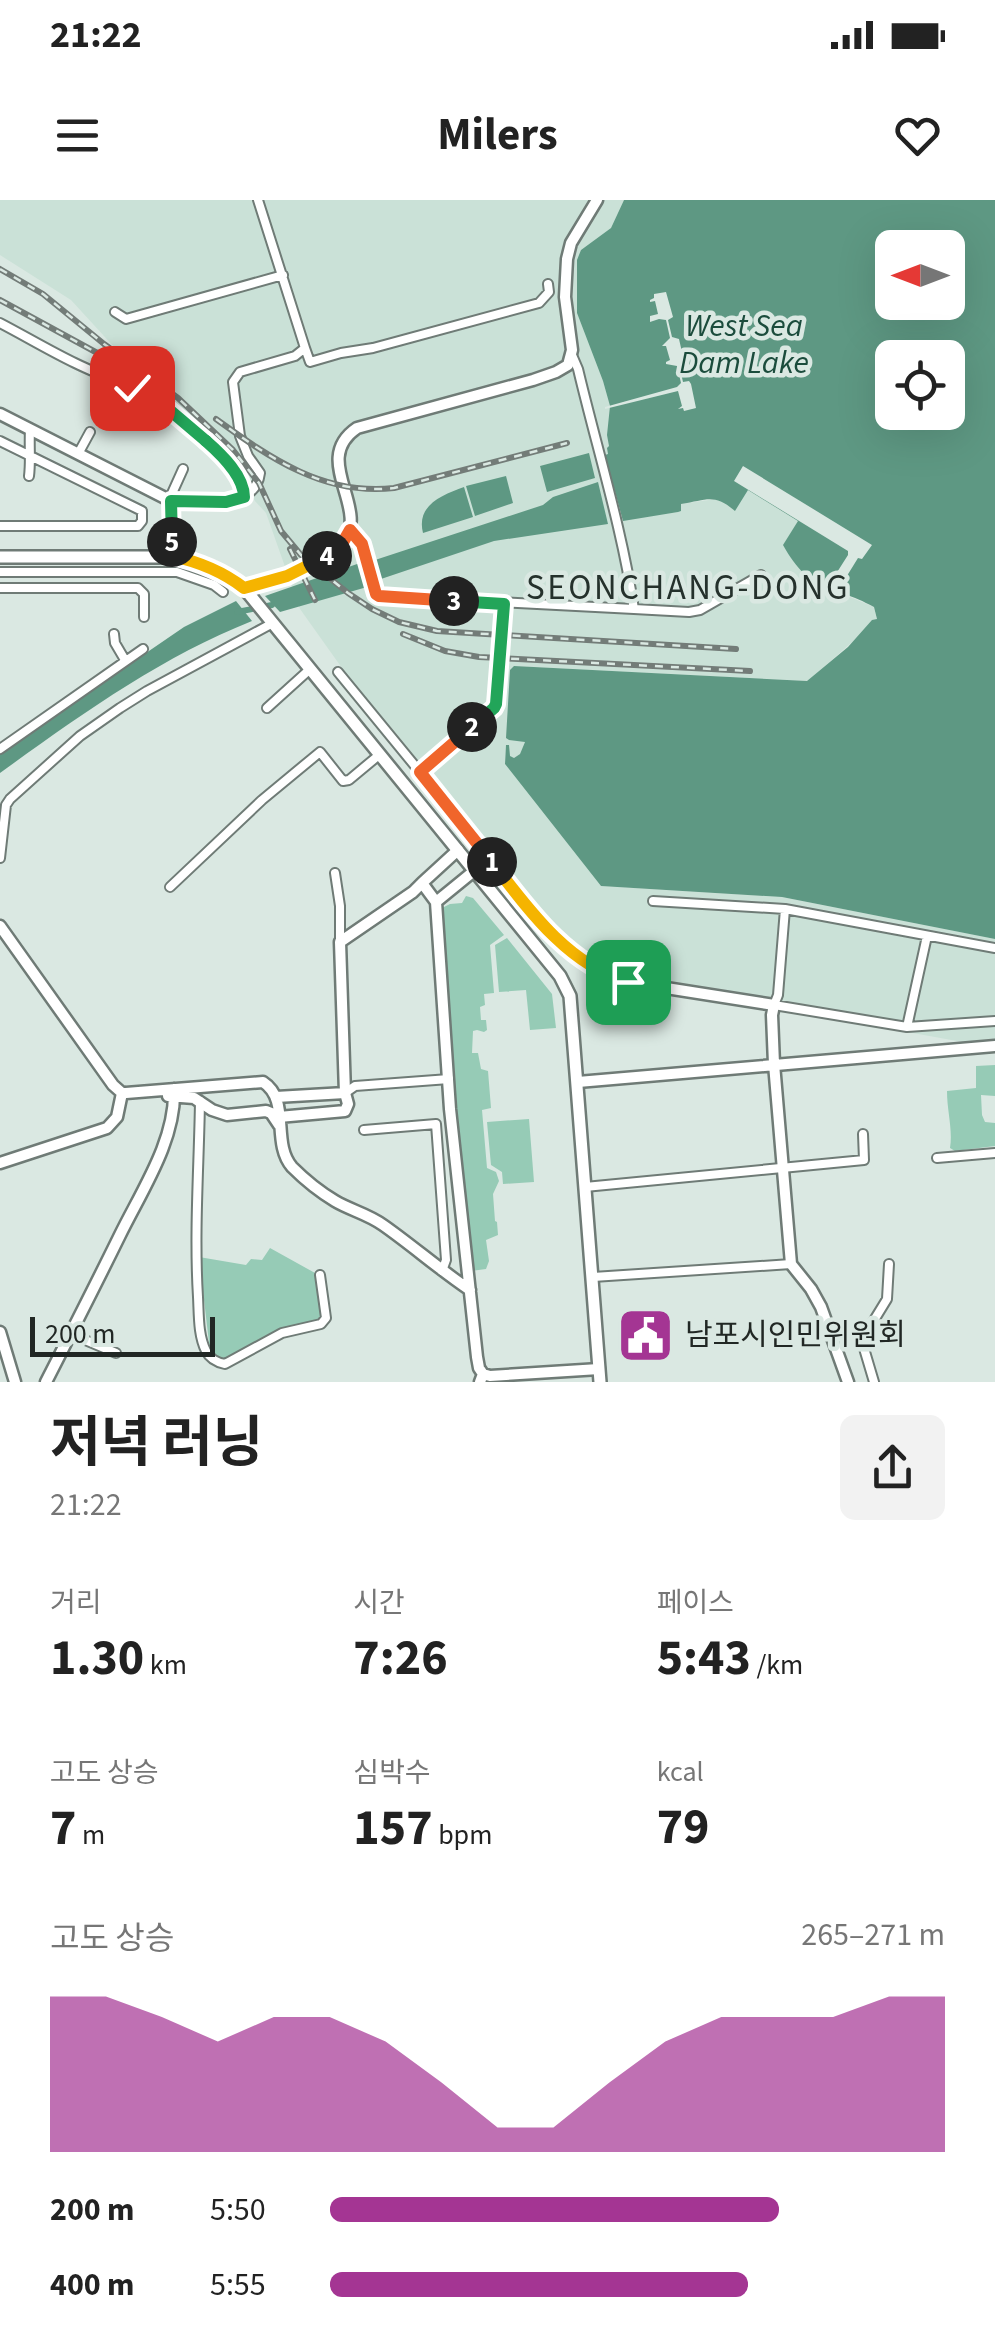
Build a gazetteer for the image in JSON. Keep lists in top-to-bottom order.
{
  "districts": ["SEONCHANG-DONG"],
  "water": ["West Sea Dam Lake"],
  "places": {
    "public building": ["남포시인민위원회"]
  },
  "scale_bar": "200 m",
  "north": "left",
  "page": {
    "status": "21:22",
    "header": "Milers",
    "pins": [
      "5",
      "4",
      "3",
      "2",
      "1"
    ],
    "scale": "200 m",
    "heading": ["저녁 러닝", "21:22"],
    "stats": [
      ["거리", "1.30 km"],
      ["시간", "7:26"],
      ["페이스", "5:43 /km"],
      ["고도 상승", "7 m"],
      ["심박수", "157 bpm"],
      ["kcal", "79"]
    ],
    "chart": ["고도 상승", "265–271 m"],
    "list": [
      {
        "name": "200 m",
        "note": "5:50"
      },
      {
        "name": "400 m",
        "note": "5:55"
      }
    ]
  }
}
